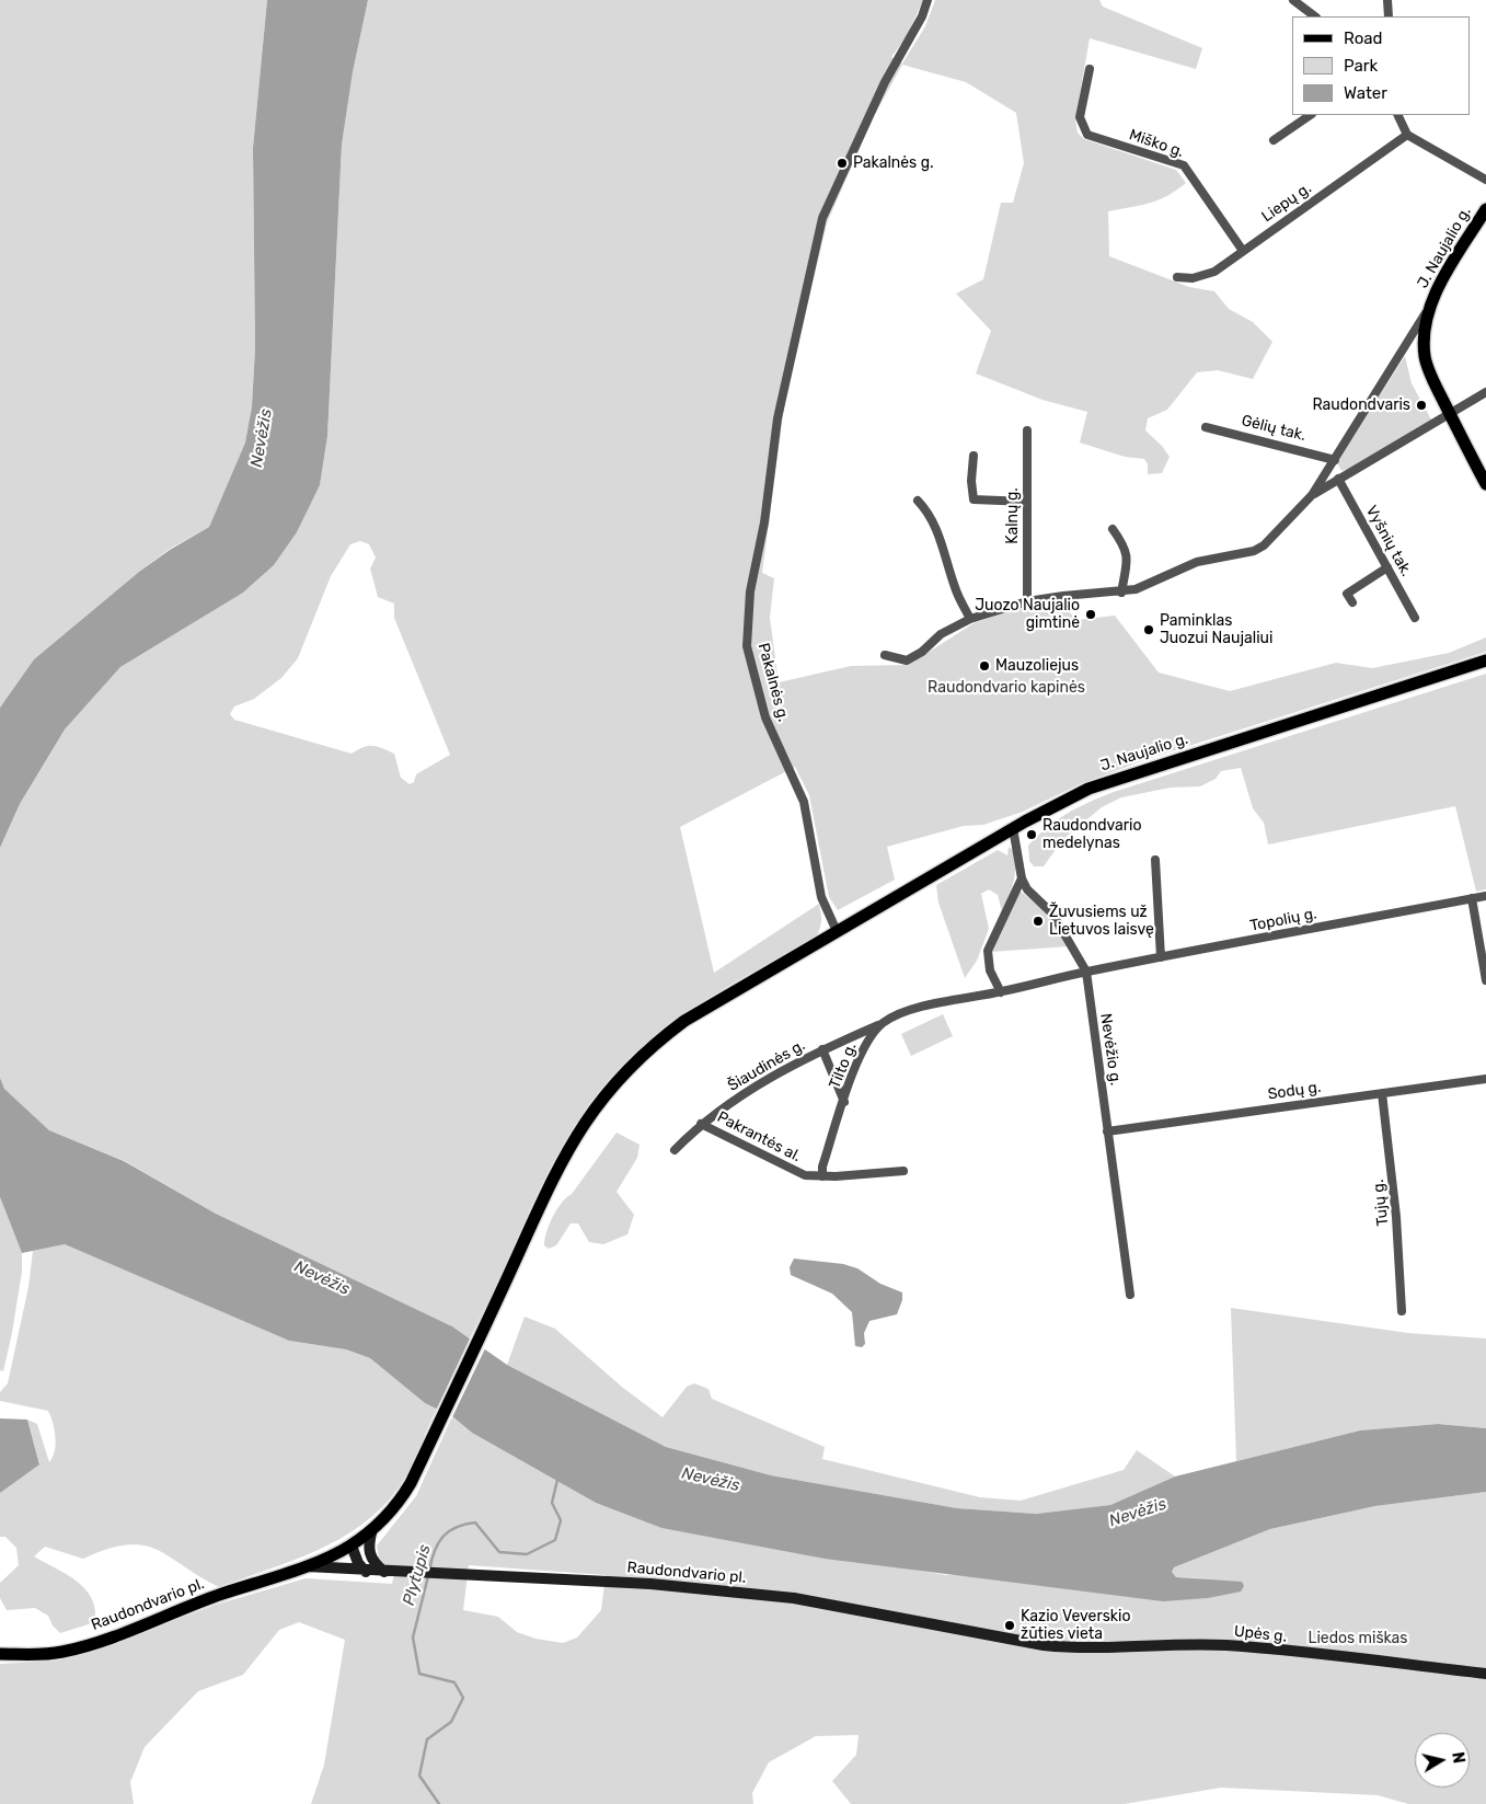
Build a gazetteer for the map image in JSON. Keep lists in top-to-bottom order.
{
  "streets": {
    "main road": ["J. Naujalio g.", "Raudondvario pl.", "Upės g."],
    "street": [
      "Miško g.",
      "Liepų g.",
      "Gėlių tak.",
      "Kalnų g.",
      "Vyšnių tak.",
      "Pakalnės g.",
      "Topolių g.",
      "Nevėžio g.",
      "Šiaudinės g.",
      "Tilto g.",
      "Sodų g.",
      "Pakrantės al.",
      "Tujų g."
    ]
  },
  "crossings": [
    ["Miško g.", "Liepų g."],
    ["J. Naujalio g.", "Pakalnės g."],
    ["Topolių g.", "Nevėžio g."],
    ["Nevėžio g.", "Sodų g."],
    ["Šiaudinės g.", "Tilto g."],
    ["Šiaudinės g.", "Pakrantės al."],
    ["Tilto g.", "Pakrantės al."],
    ["Sodų g.", "Tujų g."],
    ["Raudondvario pl.", "Upės g."]
  ],
  "water": ["Nevėžis", "Plytupis"],
  "parks": ["Raudondvario kapinės", "Liedos miškas"],
  "places": [
    "Pakalnės g.",
    "Raudondvaris",
    "Juozo Naujalio gimtinė",
    "Paminklas Juozui Naujaliui",
    "Mauzoliejus",
    "Raudondvario medelynas",
    "Žuvusiems už Lietuvos laisvę",
    "Kazio Veverskio žūties vieta"
  ],
  "legend": ["Road", "Park", "Water"],
  "north": "right"
}
